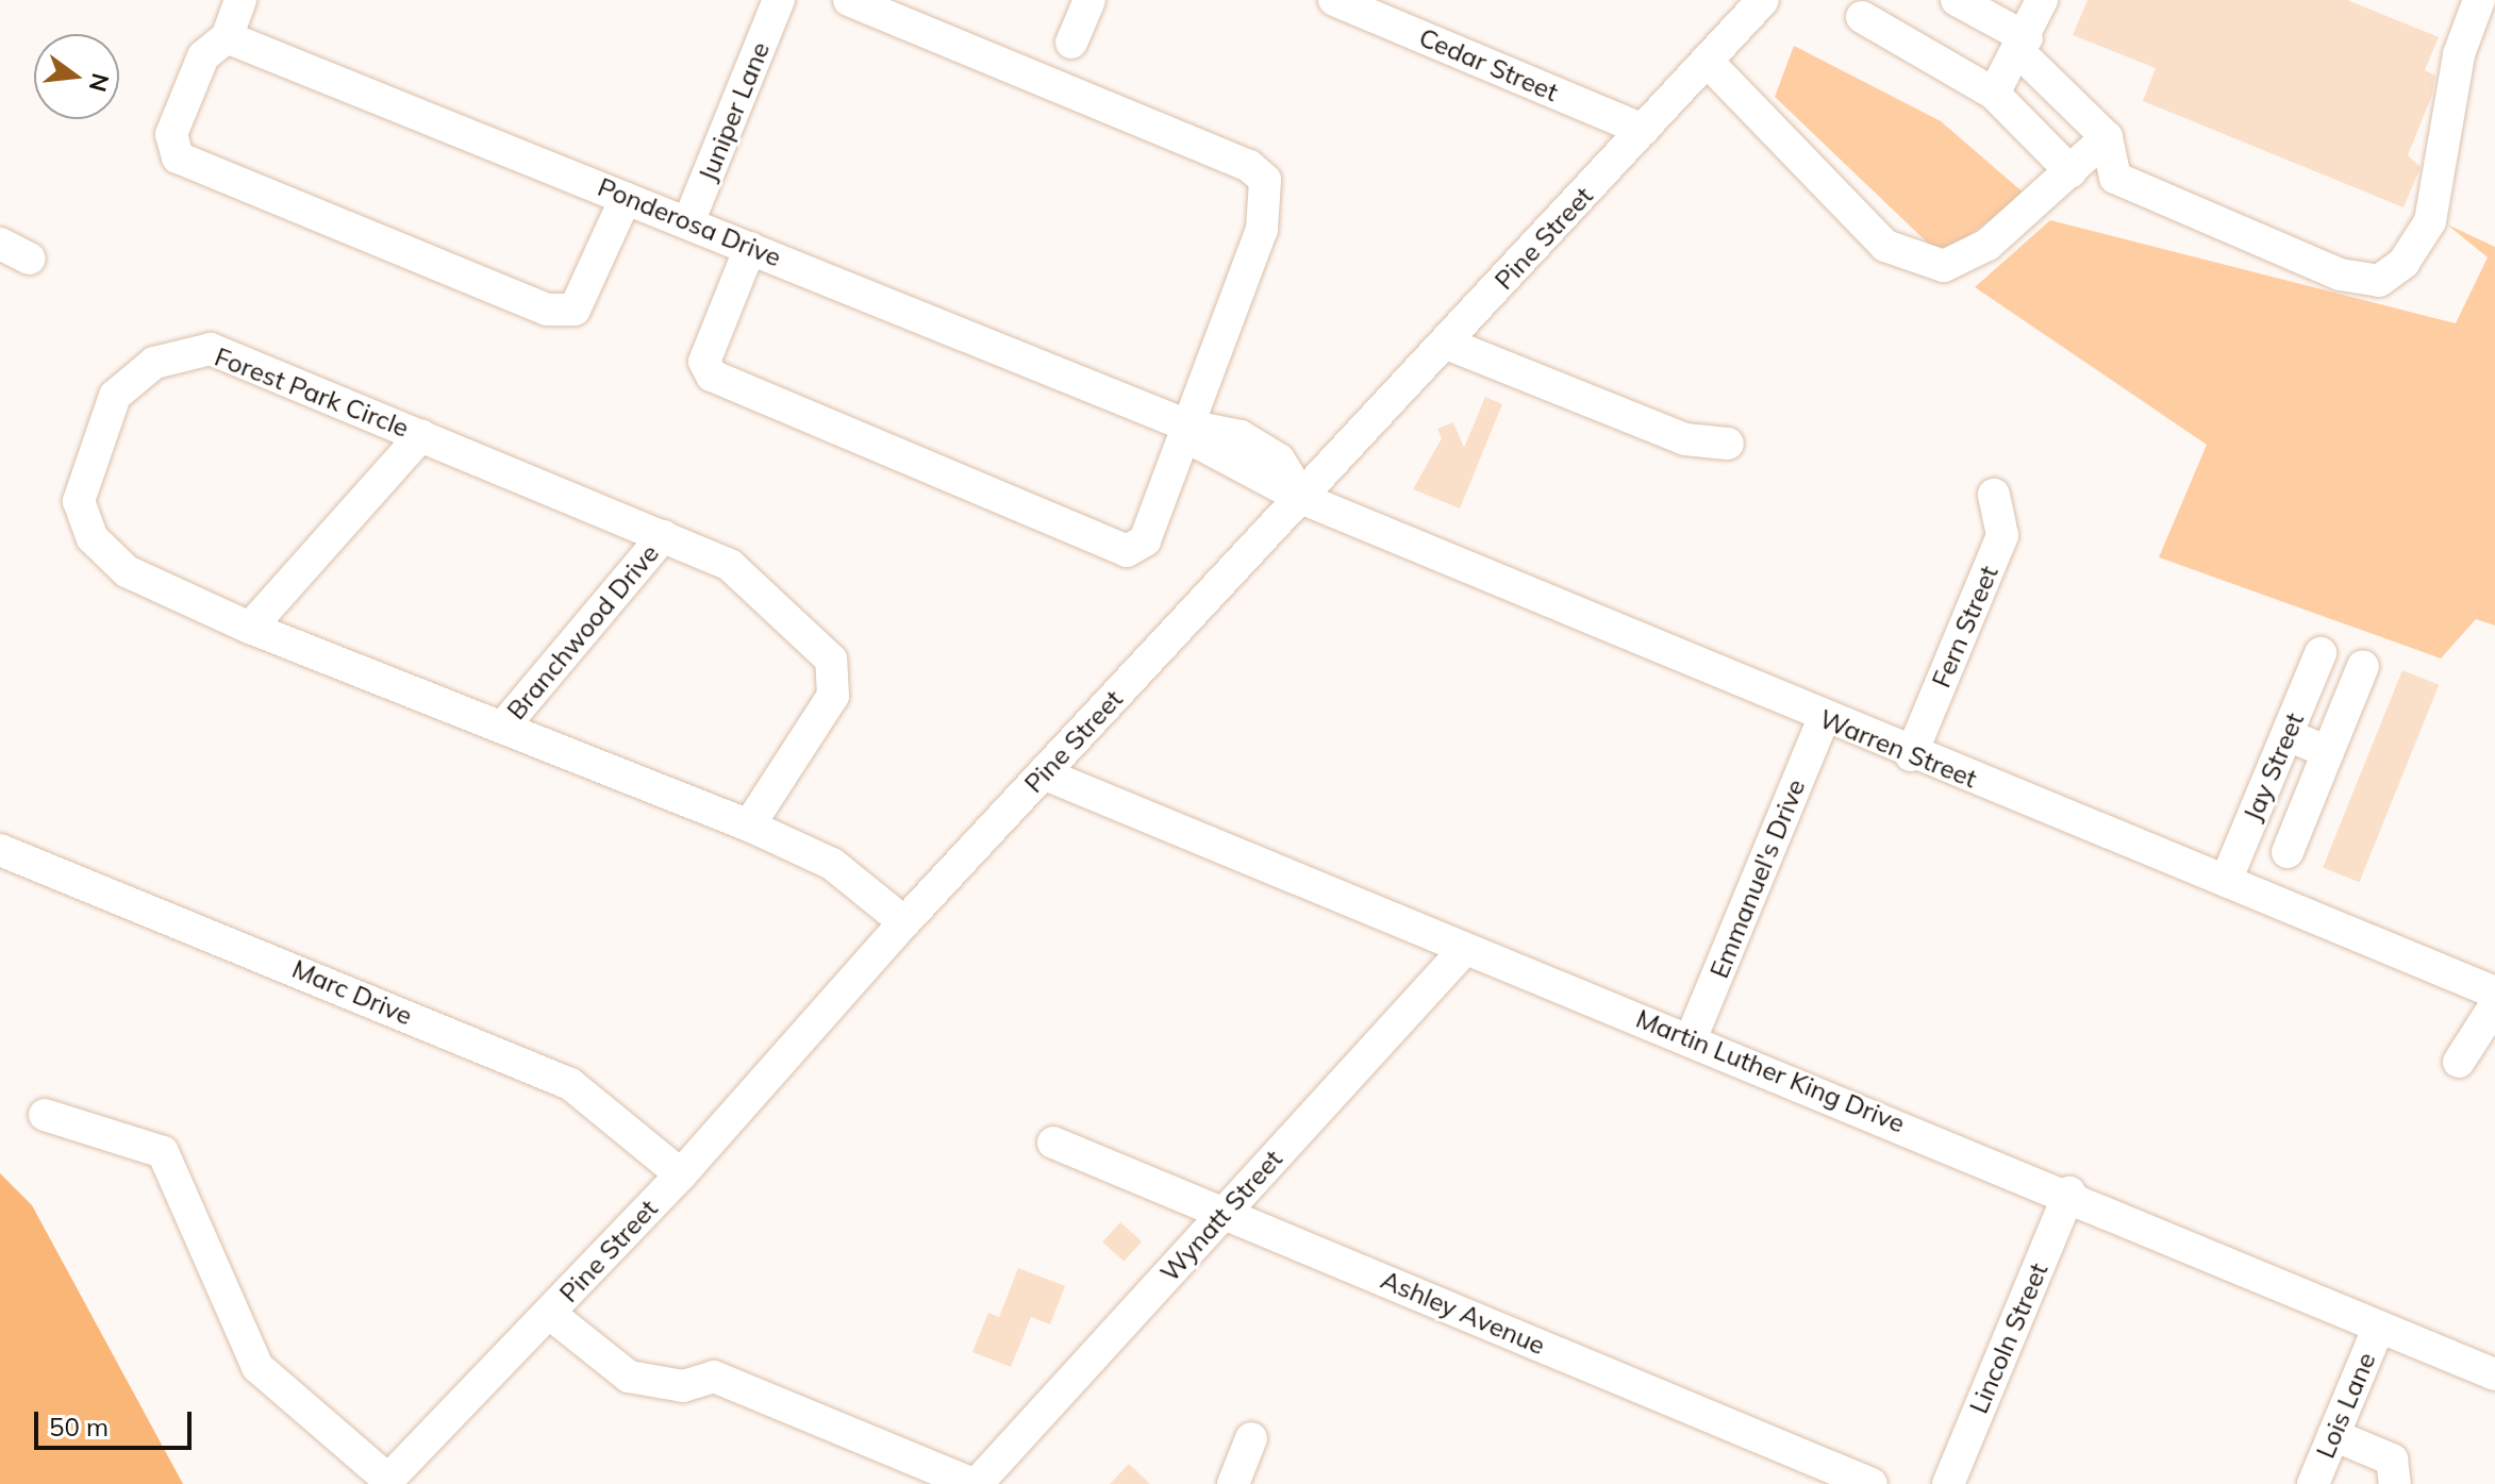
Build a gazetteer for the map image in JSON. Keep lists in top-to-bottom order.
{
  "streets": {
    "street": [
      "Cedar Street",
      "Juniper Lane",
      "Ponderosa Drive",
      "Pine Street",
      "Forest Park Circle",
      "Fern Street",
      "Branchwood Drive",
      "Warren Street",
      "Jay Street",
      "Emmanuel's Drive",
      "Marc Drive",
      "Martin Luther King Drive",
      "Wynatt Street",
      "Ashley Avenue",
      "Lincoln Street",
      "Lois Lane"
    ]
  },
  "crossings": [
    ["Cedar Street", "Pine Street"],
    ["Juniper Lane", "Ponderosa Drive"],
    ["Ponderosa Drive", "Pine Street"],
    ["Ponderosa Drive", "Warren Street"],
    ["Pine Street", "Forest Park Circle"],
    ["Pine Street", "Warren Street"],
    ["Pine Street", "Marc Drive"],
    ["Pine Street", "Martin Luther King Drive"],
    ["Forest Park Circle", "Branchwood Drive"],
    ["Fern Street", "Warren Street"],
    ["Warren Street", "Jay Street"],
    ["Warren Street", "Emmanuel's Drive"],
    ["Emmanuel's Drive", "Martin Luther King Drive"],
    ["Martin Luther King Drive", "Wynatt Street"],
    ["Martin Luther King Drive", "Lincoln Street"],
    ["Martin Luther King Drive", "Lois Lane"],
    ["Wynatt Street", "Ashley Avenue"]
  ],
  "scale_bar": "50 m",
  "north": "right"
}
